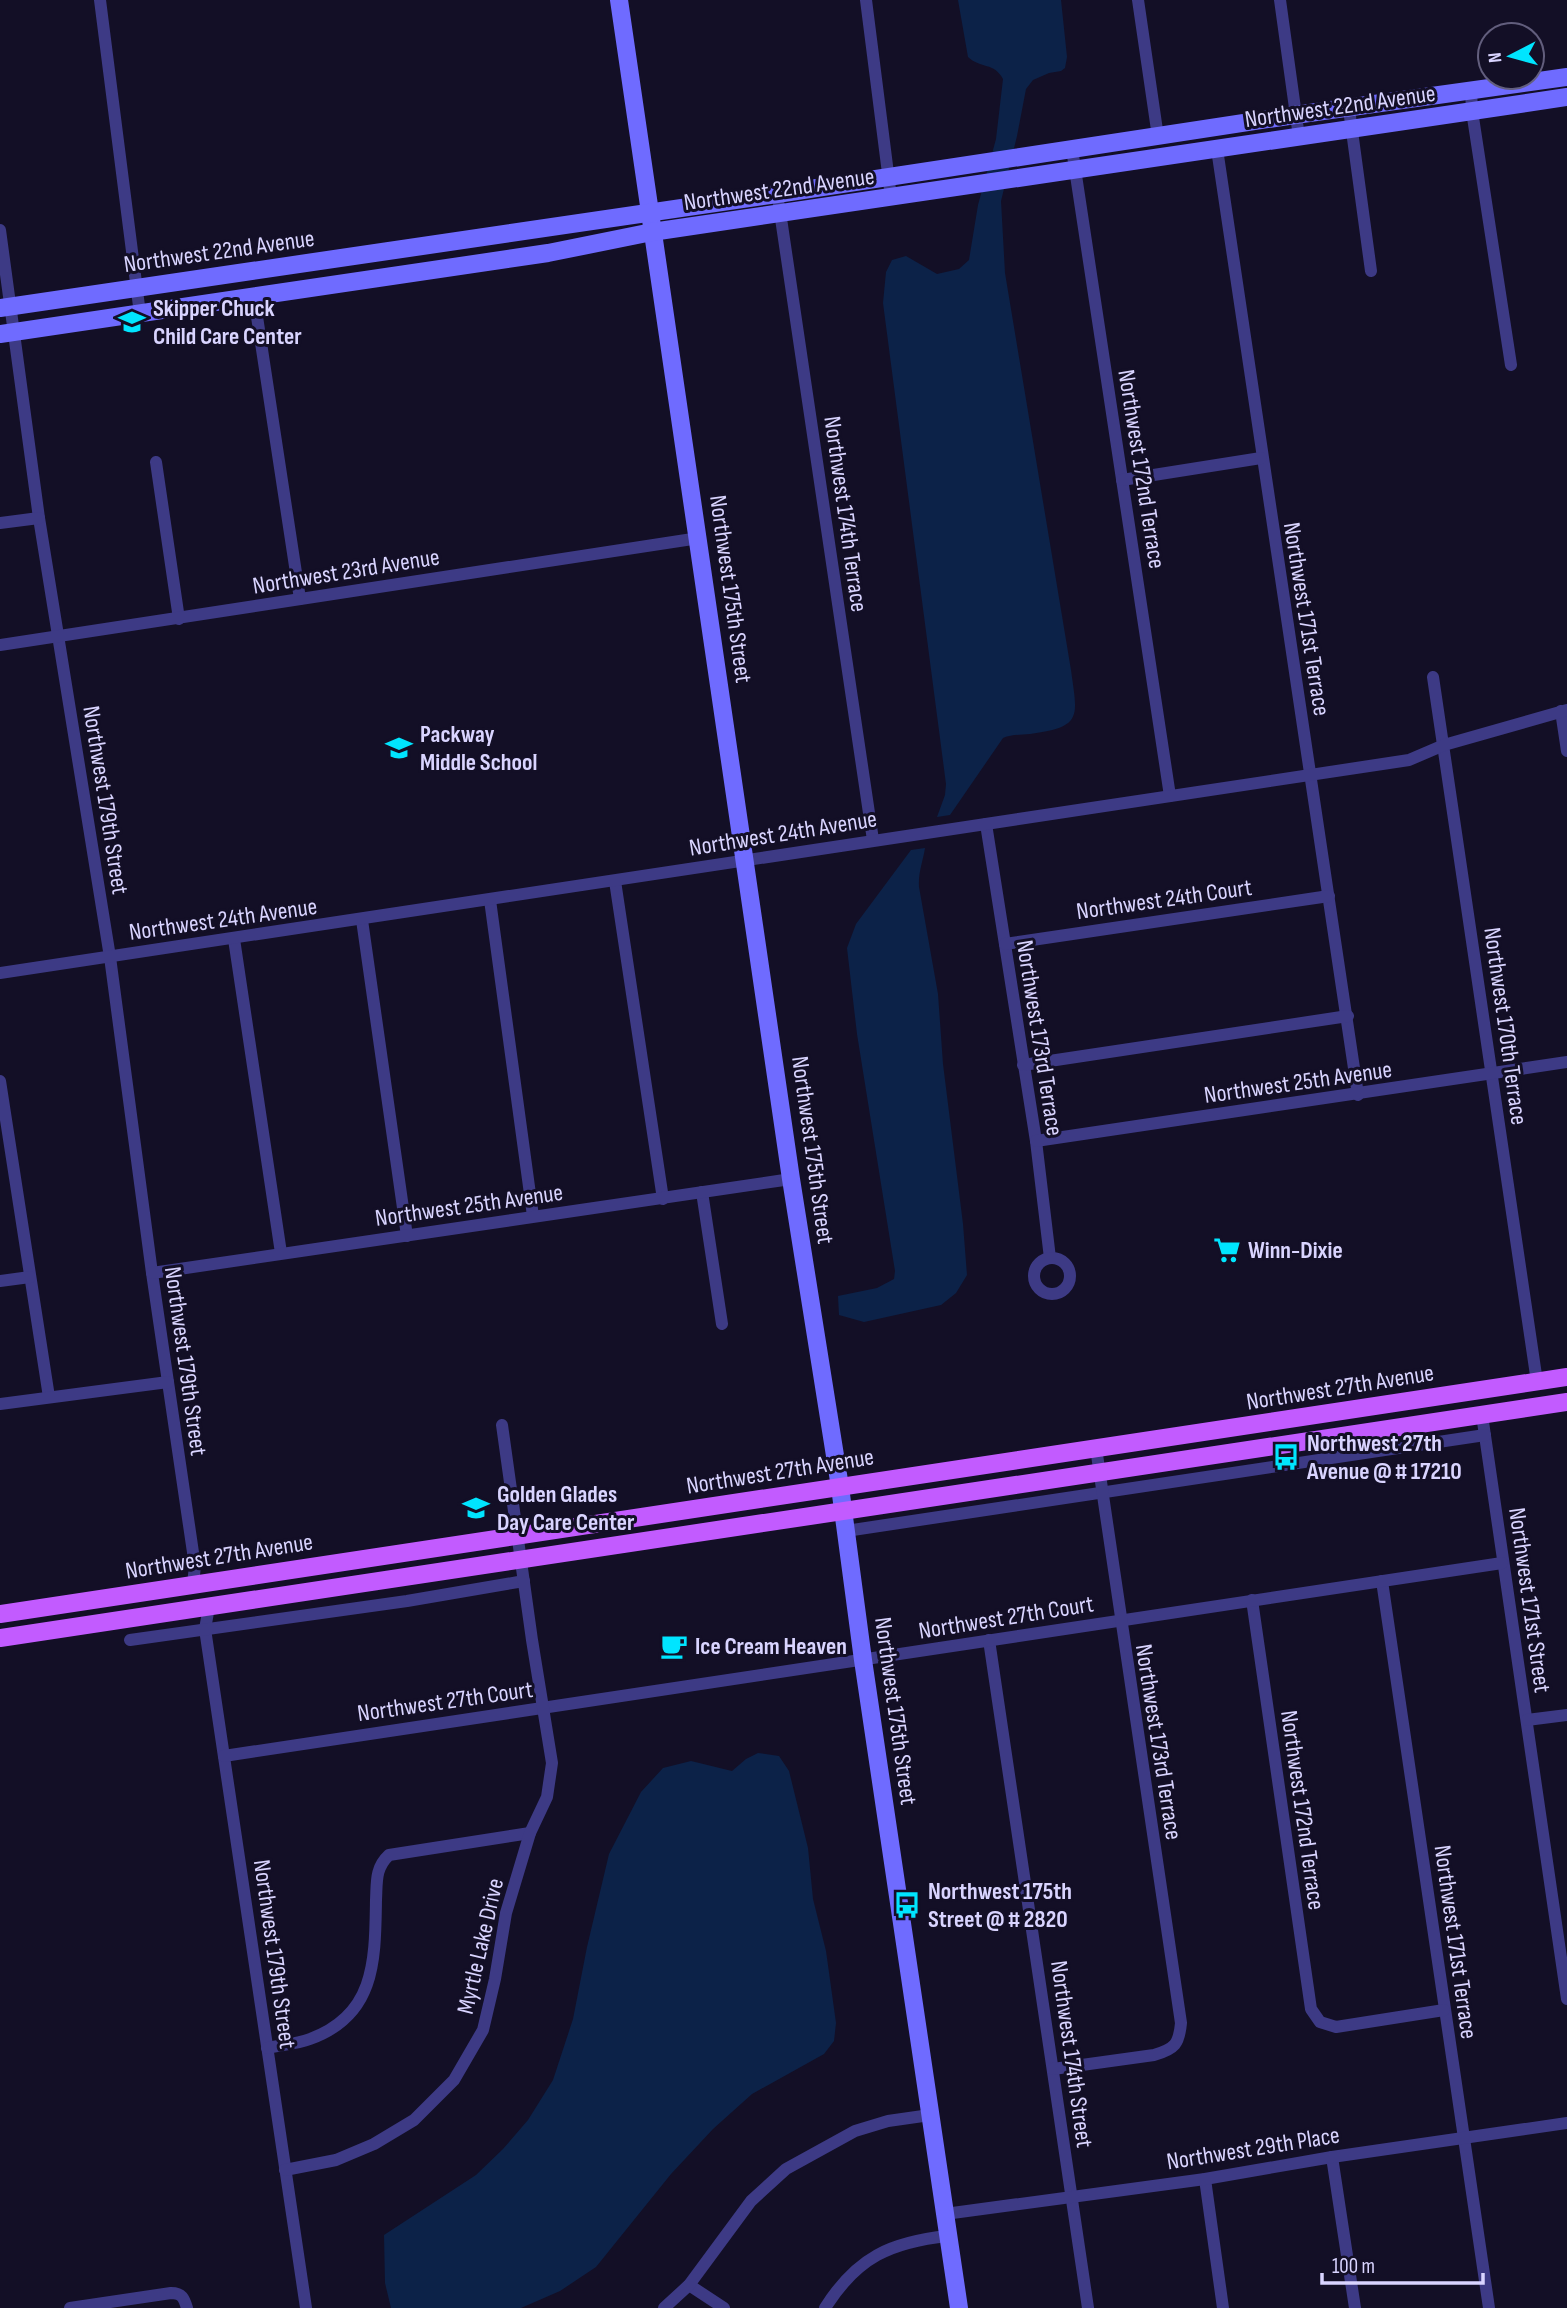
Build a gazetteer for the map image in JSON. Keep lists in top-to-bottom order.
{
  "streets": {
    "main road": ["Northwest 22nd Avenue", "Northwest 175th Street", "Northwest 27th Avenue"],
    "street": [
      "Northwest 172nd Terrace",
      "Northwest 174th Terrace",
      "Northwest 23rd Avenue",
      "Northwest 171st Terrace",
      "Northwest 179th Street",
      "Northwest 24th Avenue",
      "Northwest 24th Court",
      "Northwest 170th Terrace",
      "Northwest 173rd Terrace",
      "Northwest 25th Avenue",
      "Northwest 171st Street",
      "Northwest 27th Court",
      "Myrtle Lake Drive",
      "Northwest 174th Street",
      "Northwest 29th Place"
    ]
  },
  "crossings": [
    ["Northwest 22nd Avenue", "Northwest 172nd Terrace"],
    ["Northwest 22nd Avenue", "Northwest 174th Terrace"],
    ["Northwest 22nd Avenue", "Northwest 175th Street"],
    ["Northwest 22nd Avenue", "Northwest 171st Terrace"],
    ["Northwest 22nd Avenue", "Northwest 179th Street"],
    ["Northwest 172nd Terrace", "Northwest 171st Terrace"],
    ["Northwest 172nd Terrace", "Northwest 24th Avenue"],
    ["Northwest 172nd Terrace", "Northwest 27th Court"],
    ["Northwest 174th Terrace", "Northwest 24th Avenue"],
    ["Northwest 23rd Avenue", "Northwest 175th Street"],
    ["Northwest 23rd Avenue", "Northwest 179th Street"],
    ["Northwest 175th Street", "Northwest 24th Avenue"],
    ["Northwest 175th Street", "Northwest 25th Avenue"],
    ["Northwest 175th Street", "Northwest 27th Avenue"],
    ["Northwest 175th Street", "Northwest 27th Court"],
    ["Northwest 175th Street", "Northwest 29th Place"],
    ["Northwest 171st Terrace", "Northwest 24th Avenue"],
    ["Northwest 171st Terrace", "Northwest 24th Court"],
    ["Northwest 171st Terrace", "Northwest 25th Avenue"],
    ["Northwest 171st Terrace", "Northwest 27th Court"],
    ["Northwest 171st Terrace", "Northwest 29th Place"],
    ["Northwest 179th Street", "Northwest 24th Avenue"],
    ["Northwest 179th Street", "Northwest 25th Avenue"],
    ["Northwest 179th Street", "Northwest 27th Avenue"],
    ["Northwest 179th Street", "Northwest 27th Court"],
    ["Northwest 179th Street", "Myrtle Lake Drive"],
    ["Northwest 24th Avenue", "Northwest 170th Terrace"],
    ["Northwest 24th Avenue", "Northwest 173rd Terrace"],
    ["Northwest 24th Court", "Northwest 173rd Terrace"],
    ["Northwest 170th Terrace", "Northwest 25th Avenue"],
    ["Northwest 170th Terrace", "Northwest 27th Avenue"],
    ["Northwest 173rd Terrace", "Northwest 25th Avenue"],
    ["Northwest 173rd Terrace", "Northwest 27th Avenue"],
    ["Northwest 173rd Terrace", "Northwest 27th Court"],
    ["Northwest 173rd Terrace", "Northwest 174th Street"],
    ["Northwest 27th Avenue", "Northwest 171st Street"],
    ["Northwest 27th Avenue", "Myrtle Lake Drive"],
    ["Northwest 171st Street", "Northwest 27th Court"],
    ["Northwest 27th Court", "Myrtle Lake Drive"],
    ["Northwest 27th Court", "Northwest 174th Street"],
    ["Northwest 174th Street", "Northwest 29th Place"]
  ],
  "places": {
    "school or university": ["Skipper Chuck Child Care Center", "Packway Middle School", "Golden Glades Day Care Center"],
    "supermarket": ["Winn-Dixie"],
    "bus stop": ["Northwest 27th Avenue @ # 17210", "Northwest 175th Street @ # 2820"],
    "cafe": ["Ice Cream Heaven"]
  },
  "scale_bar": "100 m",
  "north": "left"
}
